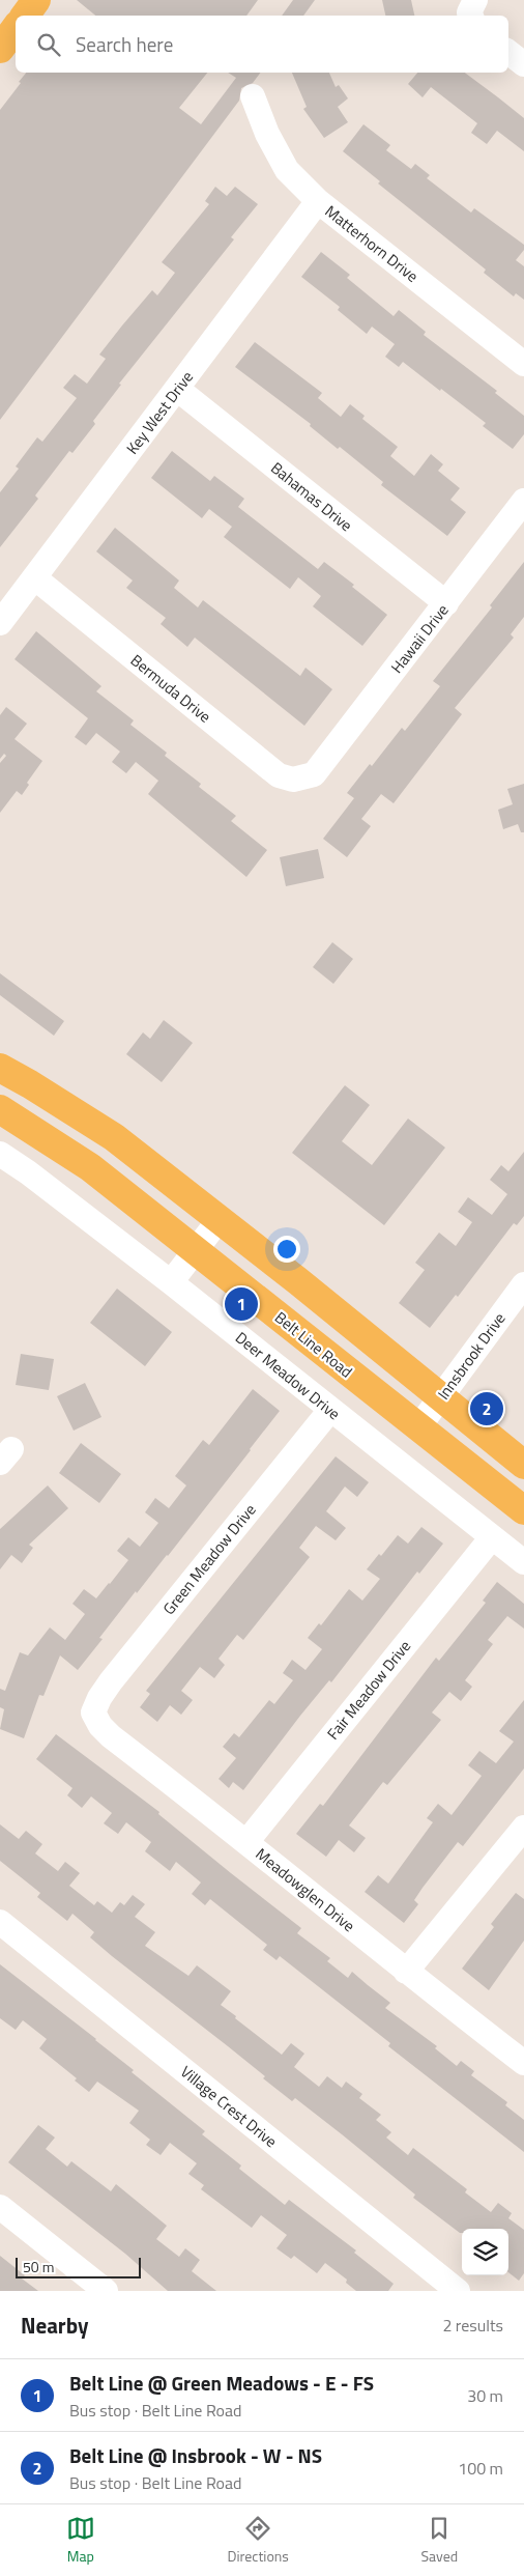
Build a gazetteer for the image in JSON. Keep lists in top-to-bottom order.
{
  "streets": {
    "main road": ["Belt Line Road"],
    "street": [
      "Matterhorn Drive",
      "Key West Drive",
      "Bahamas Drive",
      "Hawaii Drive",
      "Bermuda Drive",
      "Innsbrook Drive",
      "Deer Meadow Drive",
      "Green Meadow Drive",
      "Fair Meadow Drive",
      "Meadowglen Drive",
      "Village Crest Drive"
    ]
  },
  "crossings": [
    ["Matterhorn Drive", "Key West Drive"],
    ["Key West Drive", "Bahamas Drive"],
    ["Key West Drive", "Bermuda Drive"],
    ["Bahamas Drive", "Hawaii Drive"],
    ["Hawaii Drive", "Bermuda Drive"],
    ["Belt Line Road", "Innsbrook Drive"],
    ["Deer Meadow Drive", "Green Meadow Drive"],
    ["Deer Meadow Drive", "Fair Meadow Drive"],
    ["Green Meadow Drive", "Meadowglen Drive"],
    ["Fair Meadow Drive", "Meadowglen Drive"]
  ],
  "scale_bar": "50 m",
  "page": {
    "search": "Search here",
    "pins": ["1", "2"],
    "scale": "50 m",
    "heading": ["Nearby", "2 results"],
    "list": [
      {
        "mark": "1",
        "name": "Belt Line @ Green Meadows - E - FS",
        "note": "Bus stop · Belt Line Road",
        "value": "30 m"
      },
      {
        "mark": "2",
        "name": "Belt Line @ Insbrook - W - NS",
        "note": "Bus stop · Belt Line Road",
        "value": "100 m"
      }
    ],
    "nav": ["Map", "Directions", "Saved"]
  }
}
